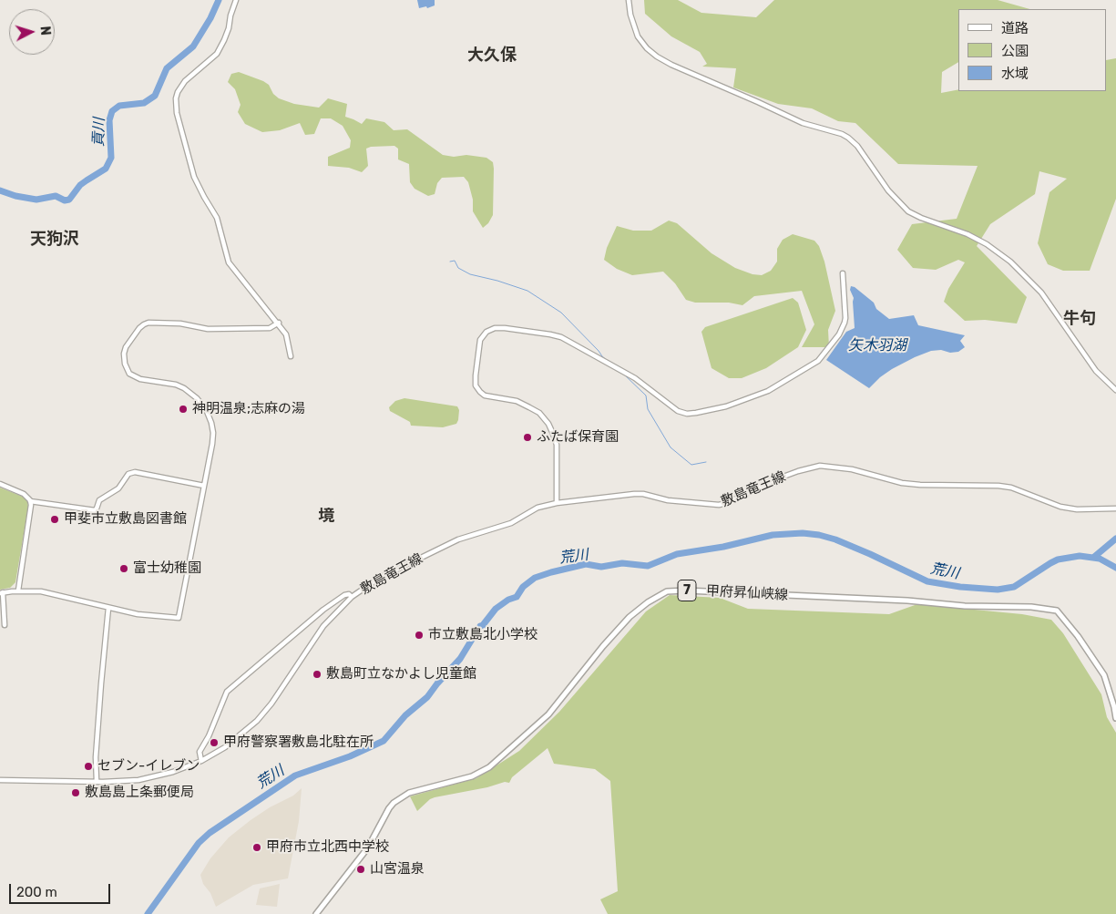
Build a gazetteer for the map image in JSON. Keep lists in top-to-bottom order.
{
  "streets": {
    "main road": ["7", "甲府昇仙峡線"],
    "street": ["敷島竜王線"]
  },
  "districts": [
    "大久保",
    "天狗沢",
    "牛句",
    "境"
  ],
  "water": ["貢川", "矢木羽湖", "荒川"],
  "places": [
    "神明温泉;志麻の湯",
    "ふたば保育園",
    "甲斐市立敷島図書館",
    "富士幼稚園",
    "市立敷島北小学校",
    "敷島町立なかよし児童館",
    "甲府警察署敷島北駐在所",
    "セブン-イレブン",
    "敷島島上条郵便局",
    "甲府市立北西中学校",
    "山宮温泉"
  ],
  "legend": ["道路", "公園", "水域"],
  "scale_bar": "200 m",
  "north": "right"
}
